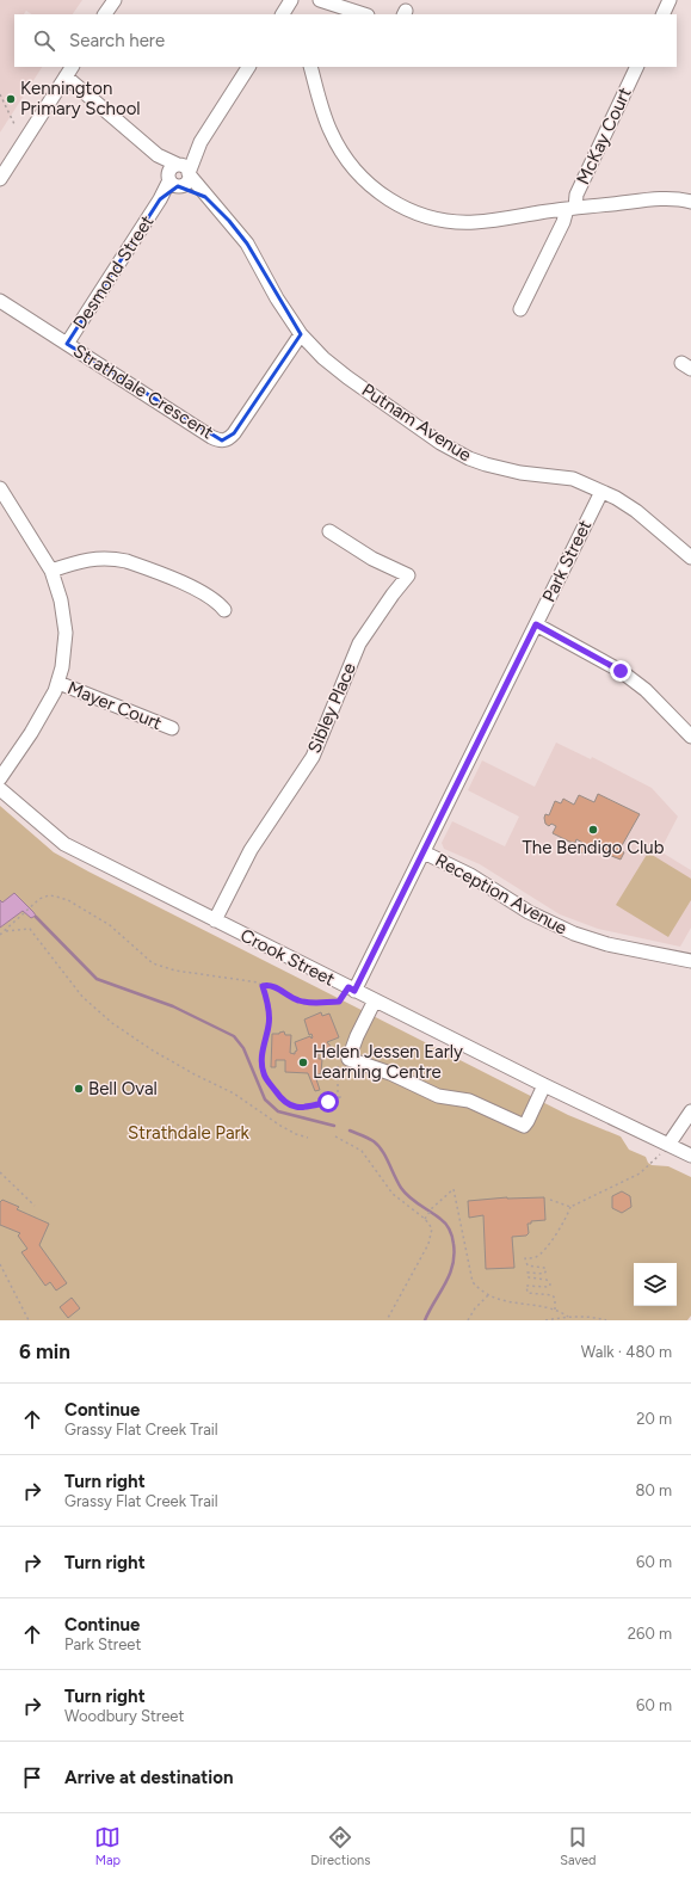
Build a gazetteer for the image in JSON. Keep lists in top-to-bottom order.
{
  "streets": {
    "street": [
      "McKay Court",
      "Desmond Street",
      "Strathdale Crescent",
      "Putnam Avenue",
      "Park Street",
      "Mayer Court",
      "Sibley Place",
      "Reception Avenue",
      "Crook Street"
    ]
  },
  "crossings": [
    ["Desmond Street", "Strathdale Crescent"],
    ["Desmond Street", "Putnam Avenue"],
    ["Strathdale Crescent", "Putnam Avenue"],
    ["Putnam Avenue", "Park Street"],
    ["Park Street", "Reception Avenue"],
    ["Park Street", "Crook Street"],
    ["Sibley Place", "Crook Street"]
  ],
  "parks": ["Strathdale Park"],
  "places": [
    "Kennington Primary School",
    "The Bendigo Club",
    "Helen Jessen Early Learning Centre",
    "Bell Oval"
  ],
  "page": {
    "search": "Search here",
    "heading": ["6 min", "Walk · 480 m"],
    "list": [
      ["Continue", "Grassy Flat Creek Trail", "20 m"],
      ["Turn right", "Grassy Flat Creek Trail", "80 m"],
      ["Turn right", "60 m"],
      ["Continue", "Park Street", "260 m"],
      ["Turn right", "Woodbury Street", "60 m"],
      "Arrive at destination"
    ],
    "nav": ["Map", "Directions", "Saved"]
  }
}
